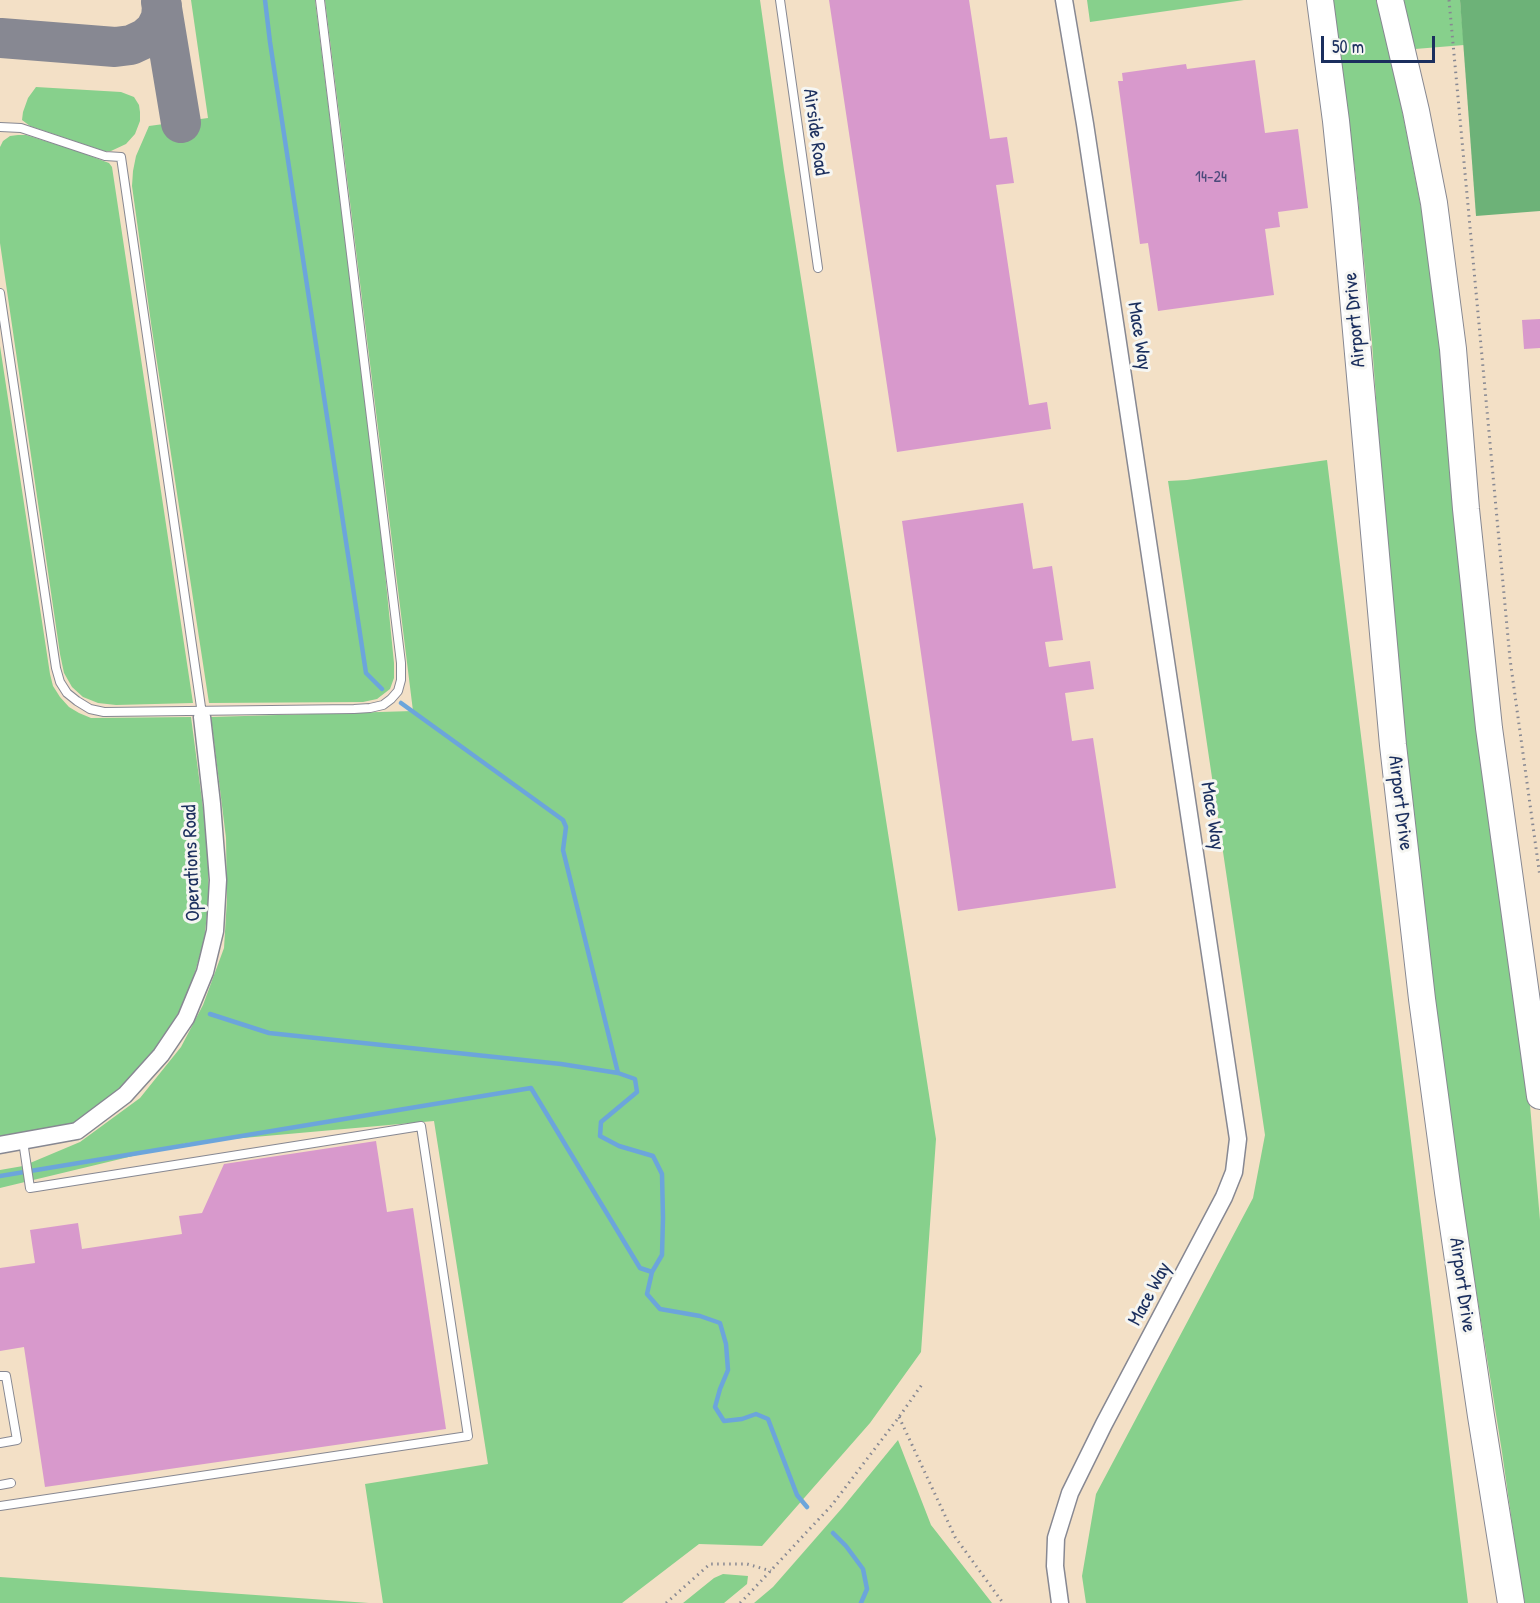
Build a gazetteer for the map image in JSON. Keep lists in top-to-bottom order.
{
  "streets": {
    "main road": ["Airport Drive"],
    "street": ["Mace Way", "Operations Road"],
    "lane": ["Airside Road"]
  },
  "house_numbers": ["14-24"],
  "scale_bar": "50 m"
}
